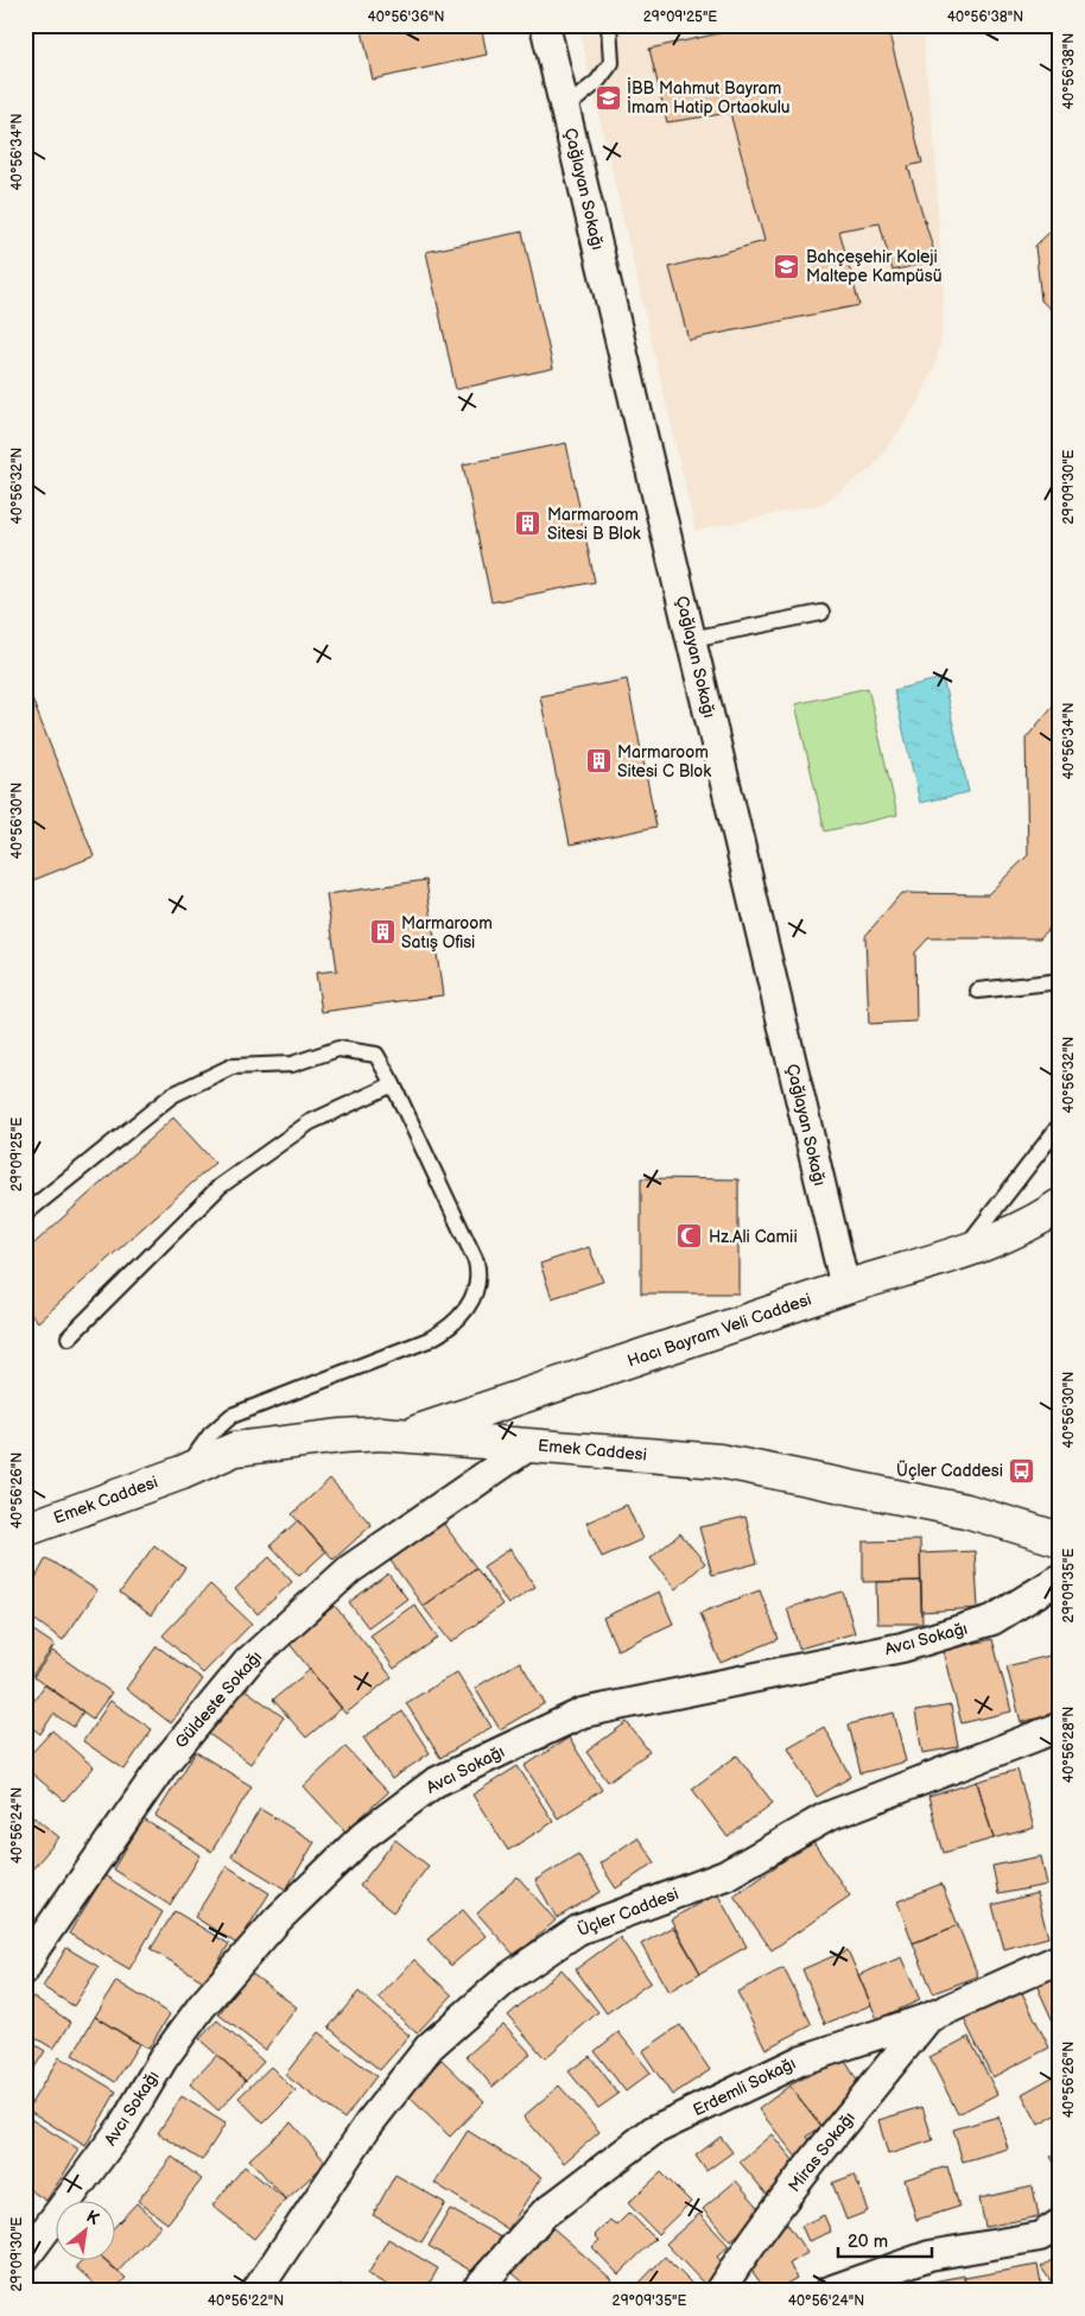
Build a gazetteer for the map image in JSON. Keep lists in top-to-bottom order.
{
  "streets": {
    "street": [
      "Çağlayan Sokağı",
      "Hacı Bayram Veli Caddesi",
      "Emek Caddesi",
      "Avcı Sokağı",
      "Güldeste Sokağı",
      "Üçler Caddesi",
      "Erdemli Sokağı",
      "Miras Sokağı"
    ]
  },
  "crossings": [
    ["Çağlayan Sokağı", "Hacı Bayram Veli Caddesi"],
    ["Hacı Bayram Veli Caddesi", "Emek Caddesi"],
    ["Emek Caddesi", "Güldeste Sokağı"],
    ["Erdemli Sokağı", "Miras Sokağı"]
  ],
  "places": {
    "school or university": ["İBB Mahmut Bayram İmam Hatip Ortaokulu", "Bahçeşehir Koleji Maltepe Kampüsü"],
    "building": ["Marmaroom Sitesi B Blok", "Marmaroom Sitesi C Blok", "Marmaroom Satış Ofisi"],
    "mosque": ["Hz.Ali Camii"],
    "bus stop": ["Üçler Caddesi"]
  },
  "scale_bar": "20 m",
  "north": "top right",
  "coordinates": [
    "40°56'36\"N",
    "29°09'25\"E",
    "40°56'38\"N",
    "40°56'34\"N",
    "40°56'32\"N",
    "29°09'30\"E",
    "40°56'30\"N",
    "40°56'26\"N",
    "29°09'35\"E",
    "40°56'28\"N",
    "40°56'24\"N",
    "40°56'22\"N"
  ]
}
